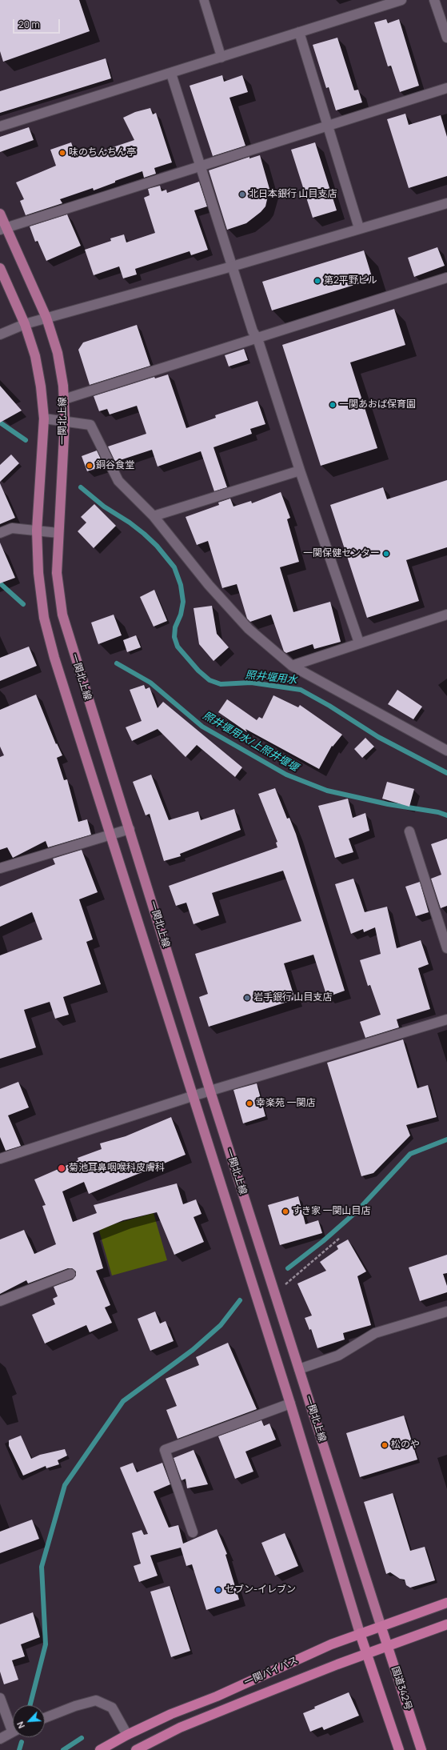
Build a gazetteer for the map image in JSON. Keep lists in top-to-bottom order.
{
  "streets": {
    "highway": ["一関バイパス", "国道342号"],
    "main road": ["一関北上線"]
  },
  "crossings": [
    ["一関北上線", "一関バイパス"],
    ["一関北上線", "国道342号"],
    ["一関バイパス", "国道342号"]
  ],
  "water": ["照井堰用水", "照井堰用水/上照井堰堰"],
  "places": [
    "味のちんちん亭",
    "北日本銀行 山目支店",
    "第2平野ビル",
    "一関あおば保育園",
    "銅谷食堂",
    "一関保健センター",
    "岩手銀行 山目支店",
    "幸楽苑 一関店",
    "菊池耳鼻咽喉科皮膚科",
    "すき家 一関山目店",
    "松のや",
    "セブン-イレブン"
  ],
  "scale_bar": "20 m",
  "north": "bottom left"
}
